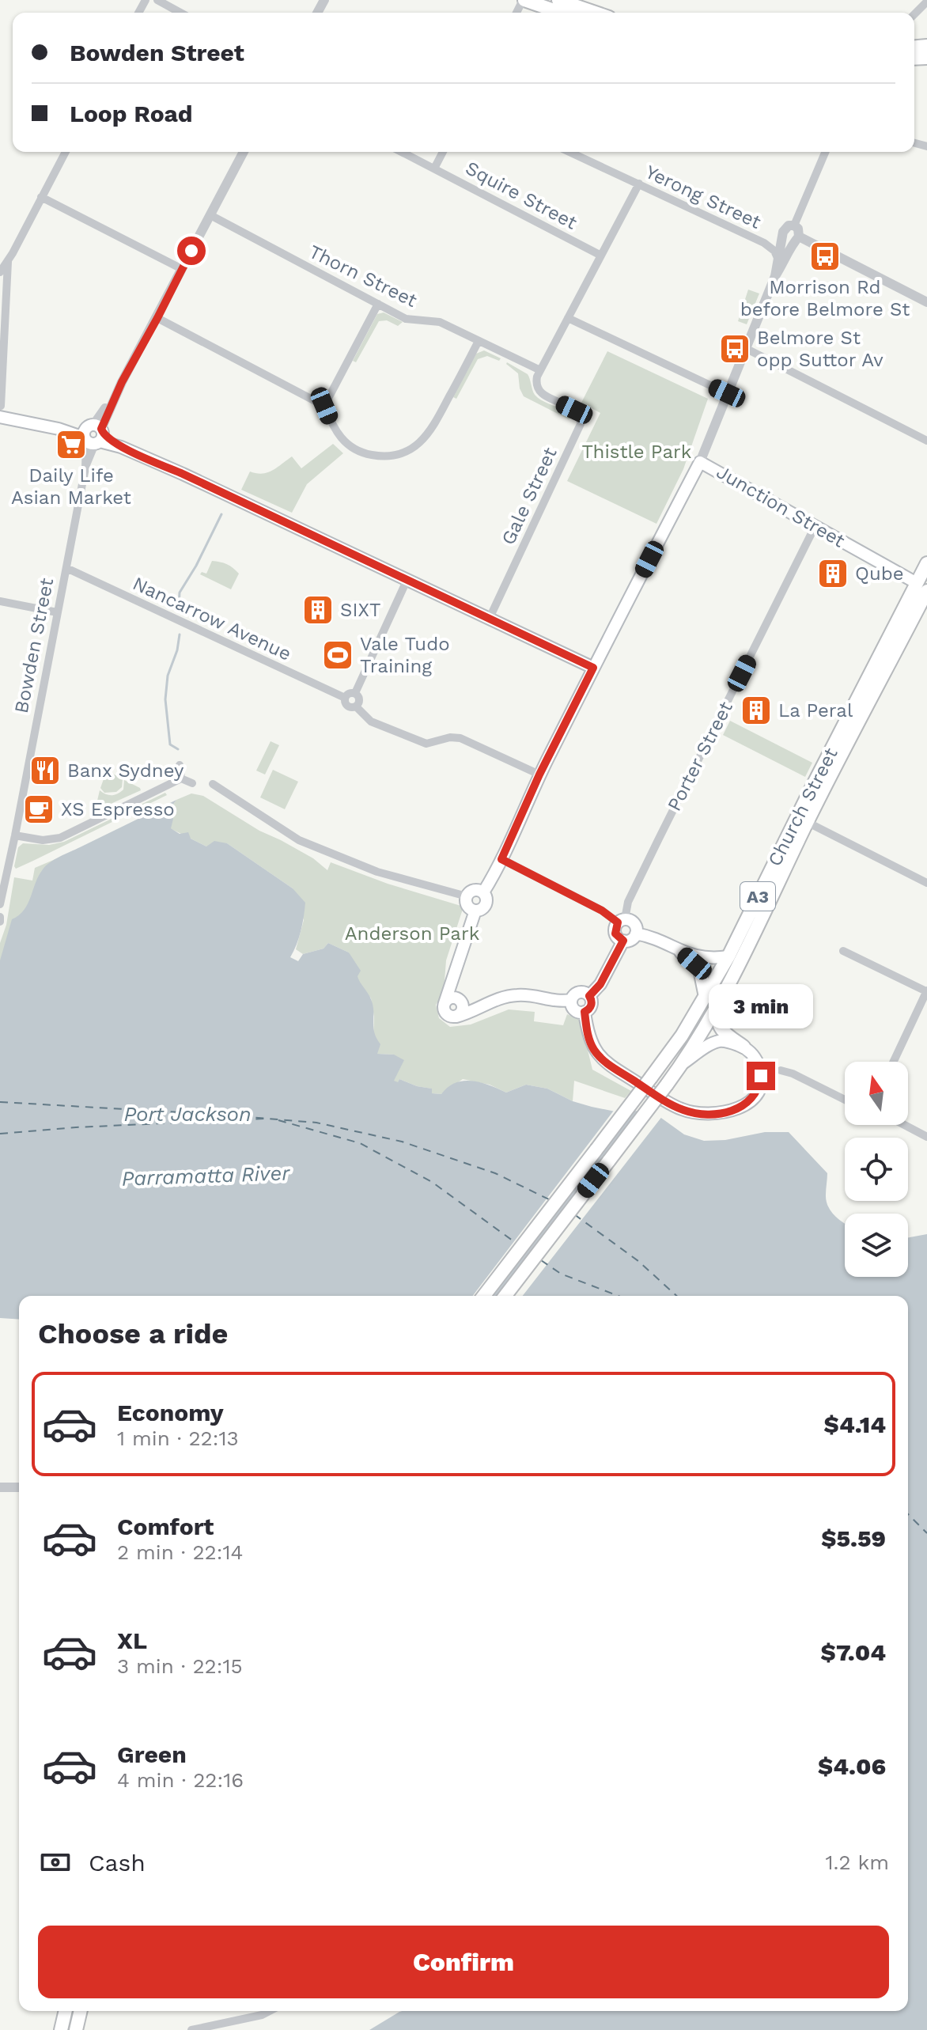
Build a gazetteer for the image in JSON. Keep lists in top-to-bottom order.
{
  "streets": {
    "highway": ["Church Street", "A3"],
    "main road": ["Junction Street"],
    "street": [
      "Squire Street",
      "Yerong Street",
      "Thorn Street",
      "Gale Street",
      "Nancarrow Avenue",
      "Bowden Street",
      "Porter Street"
    ]
  },
  "crossings": [
    ["Thorn Street", "Gale Street"],
    ["Thorn Street", "Bowden Street"],
    ["Junction Street", "Porter Street"],
    ["Junction Street", "Church Street"],
    ["Nancarrow Avenue", "Bowden Street"]
  ],
  "water": ["Port Jackson", "Parramatta River"],
  "parks": ["Thistle Park", "Anderson Park"],
  "places": {
    "bus stop": ["Morrison Rd before Belmore St", "Belmore St opp Suttor Av"],
    "supermarket": ["Daily Life Asian Market"],
    "building": ["Qube", "SIXT", "La Peral"],
    "sports": ["Vale Tudo Training"],
    "restaurant": ["Banx Sydney"],
    "cafe": ["XS Espresso"]
  },
  "north": "top",
  "page": {
    "banner": ["Bowden Street", "Loop Road"],
    "bubble": "3 min",
    "heading": "Choose a ride",
    "list": [
      {
        "name": "Economy",
        "note": "1 min · 22:13",
        "value": "$4.14"
      },
      {
        "name": "Comfort",
        "note": "2 min · 22:14",
        "value": "$5.59"
      },
      {
        "name": "XL",
        "note": "3 min · 22:15",
        "value": "$7.04"
      },
      {
        "name": "Green",
        "note": "4 min · 22:16",
        "value": "$4.06"
      }
    ],
    "pay": ["Cash", "1.2 km"],
    "buttons": "Confirm"
  }
}
